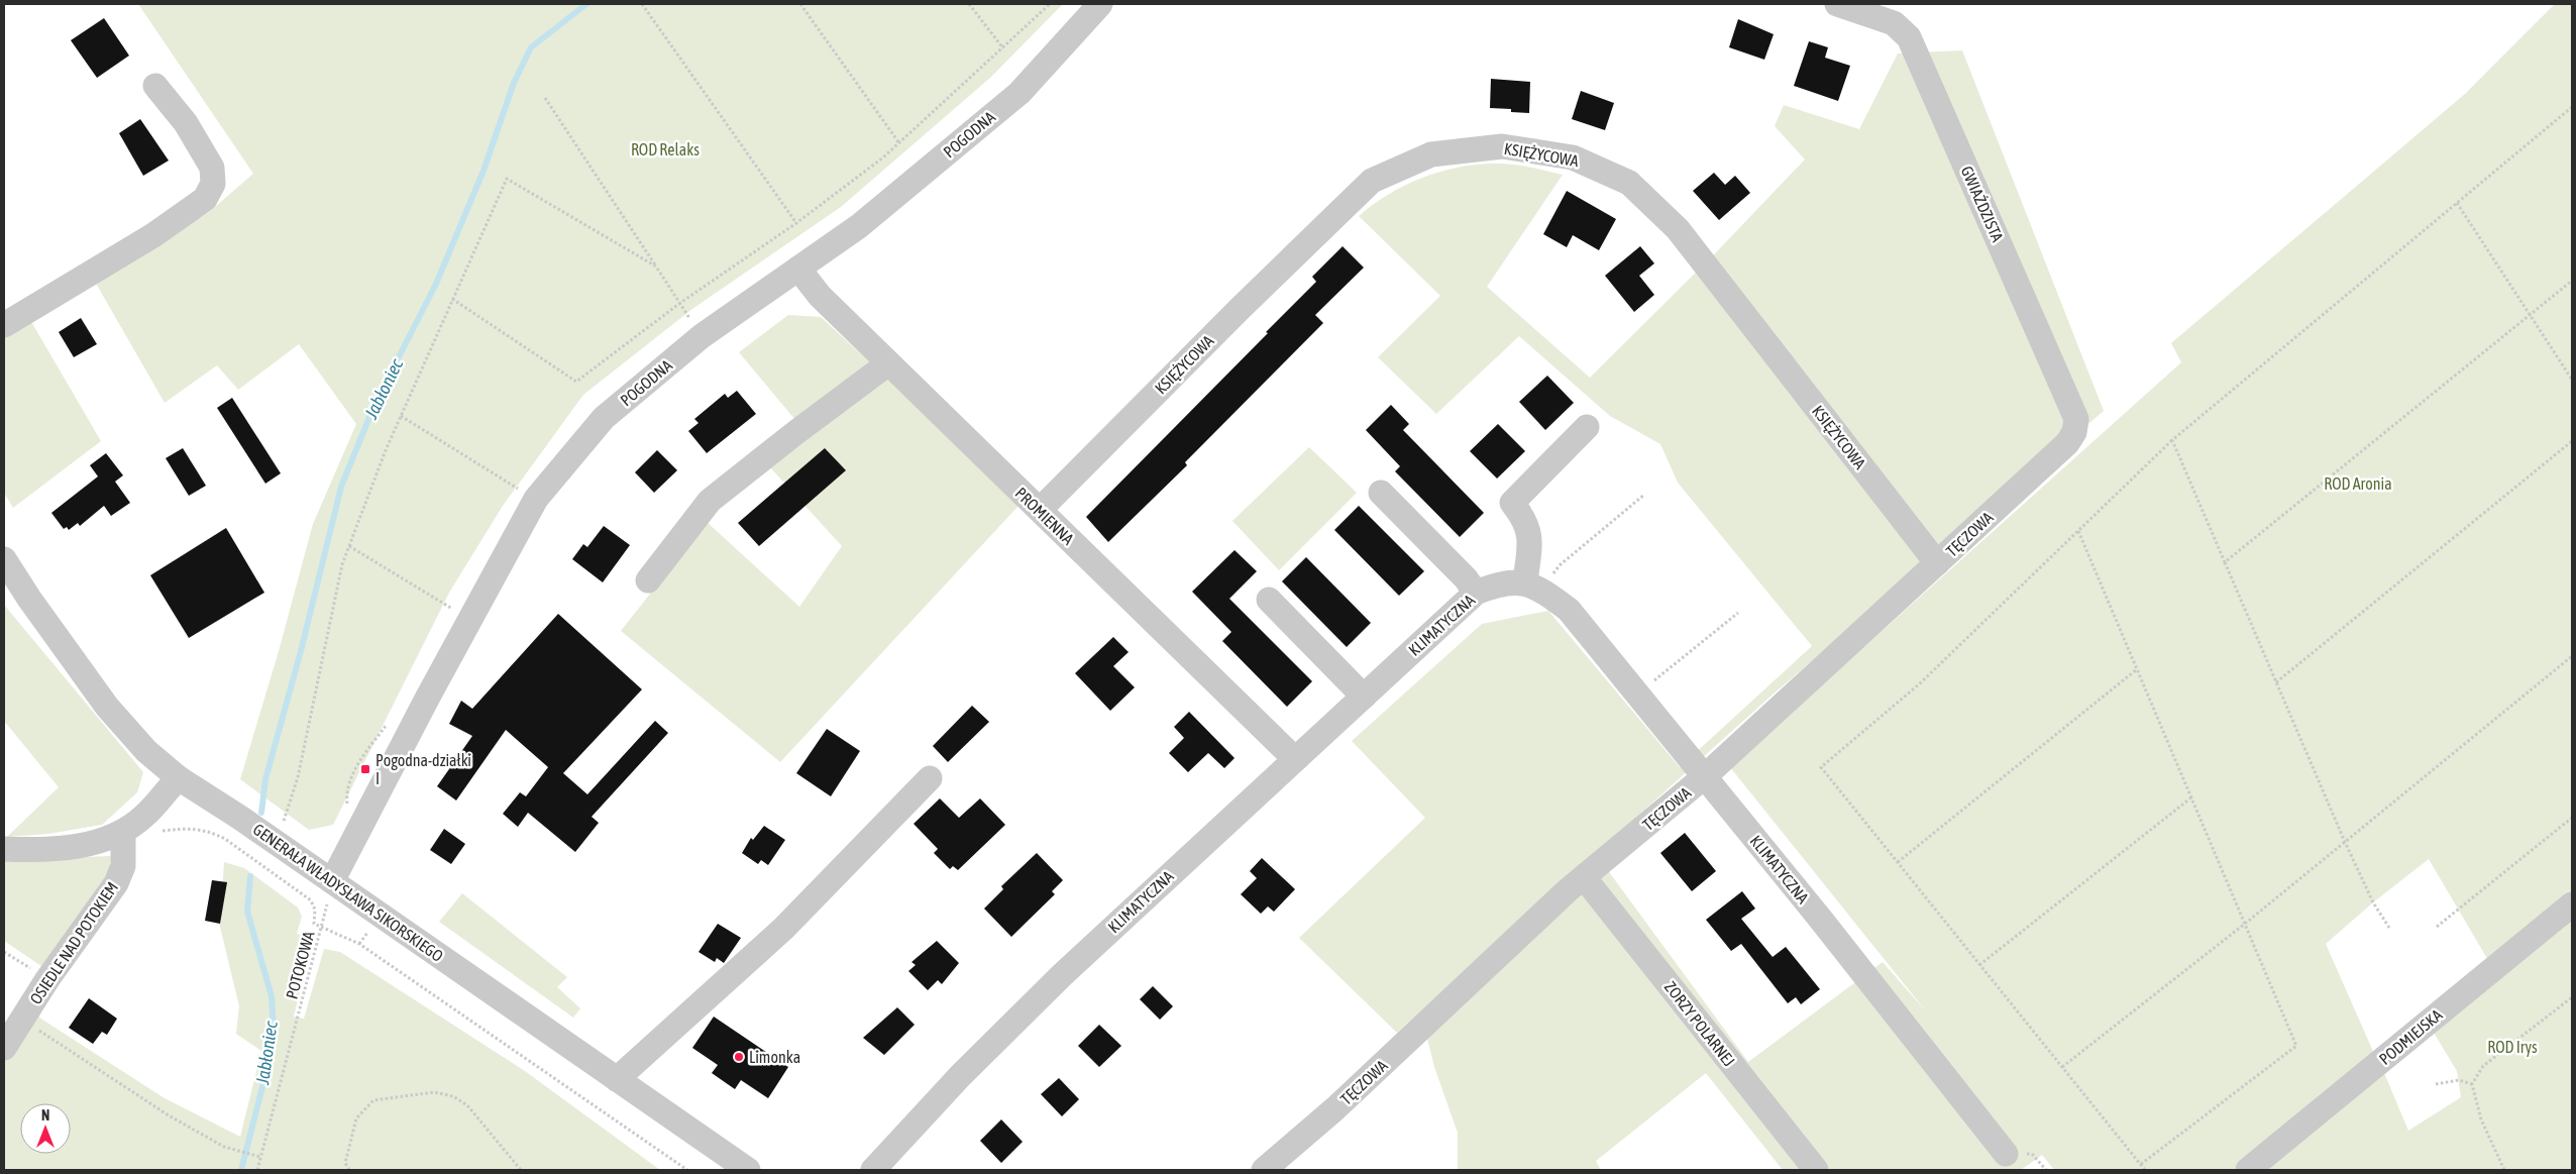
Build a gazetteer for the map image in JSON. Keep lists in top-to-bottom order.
{
  "streets": {
    "street": [
      "POGODNA",
      "KSIĘŻYCOWA",
      "GWIAŹDZISTA",
      "PROMIENNA",
      "TĘCZOWA",
      "KLIMATYCZNA",
      "GENERAŁA WŁADYSŁAWA SIKORSKIEGO",
      "OSIEDLE NAD POTOKIEM",
      "ZORZY POLARNEJ",
      "PODMIEJSKA"
    ],
    "path": ["POTOKOWA"]
  },
  "crossings": [
    ["POGODNA", "PROMIENNA"],
    ["POGODNA", "GENERAŁA WŁADYSŁAWA SIKORSKIEGO"],
    ["POGODNA", "POTOKOWA"],
    ["KSIĘŻYCOWA", "PROMIENNA"],
    ["KSIĘŻYCOWA", "TĘCZOWA"],
    ["GWIAŹDZISTA", "TĘCZOWA"],
    ["PROMIENNA", "KLIMATYCZNA"],
    ["TĘCZOWA", "KLIMATYCZNA"],
    ["TĘCZOWA", "ZORZY POLARNEJ"],
    ["GENERAŁA WŁADYSŁAWA SIKORSKIEGO", "POTOKOWA"]
  ],
  "water": ["Jabłoniec"],
  "parks": ["ROD Relaks", "ROD Aronia", "ROD Irys"],
  "places": {
    "transit": ["Pogodna-działki I"],
    "other": ["Limonka"]
  },
  "north": "top"
}
